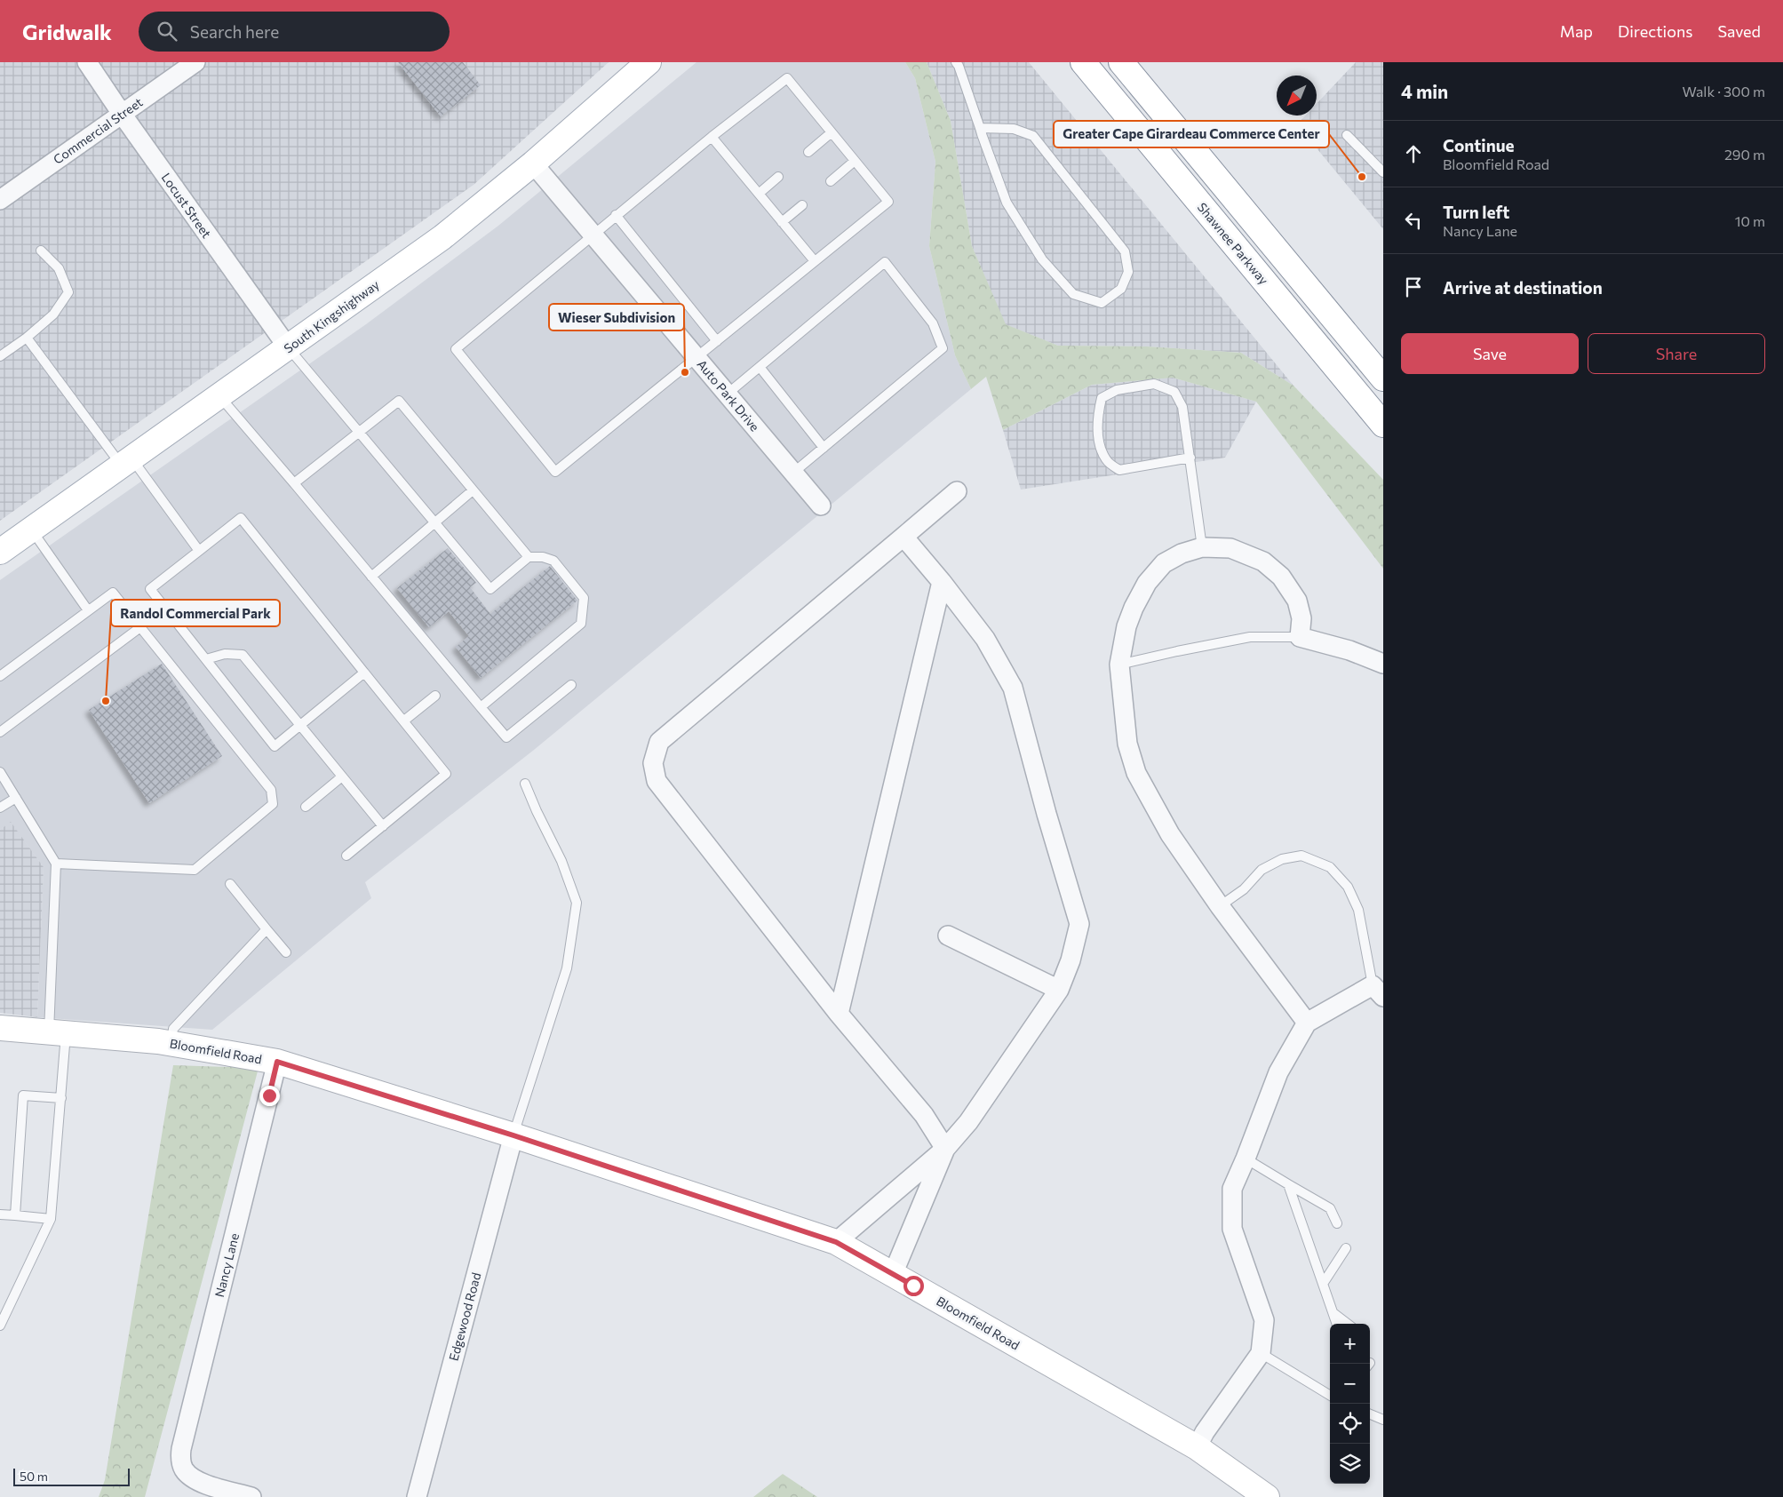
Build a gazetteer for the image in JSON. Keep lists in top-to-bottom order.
{
  "streets": {
    "main road": ["Shawnee Parkway", "South Kingshighway", "Bloomfield Road"],
    "street": [
      "Commercial Street",
      "Locust Street",
      "Auto Park Drive",
      "Nancy Lane",
      "Edgewood Road"
    ]
  },
  "crossings": [
    ["Commercial Street", "Locust Street"],
    ["Locust Street", "South Kingshighway"],
    ["South Kingshighway", "Auto Park Drive"],
    ["Bloomfield Road", "Nancy Lane"],
    ["Bloomfield Road", "Edgewood Road"]
  ],
  "places": ["Greater Cape Girardeau Commerce Center", "Wieser Subdivision", "Randol Commercial Park"],
  "scale_bar": "50 m",
  "north": "bottom left",
  "page": {
    "header": "Gridwalk",
    "search": "Search here",
    "nav": ["Map", "Directions", "Saved"],
    "heading": ["4 min", "Walk · 300 m"],
    "list": [
      ["Continue", "Bloomfield Road", "290 m"],
      ["Turn left", "Nancy Lane", "10 m"],
      "Arrive at destination"
    ],
    "buttons": ["Save", "Share"],
    "map_buttons": ["+", "−"],
    "scale": "50 m"
  }
}
